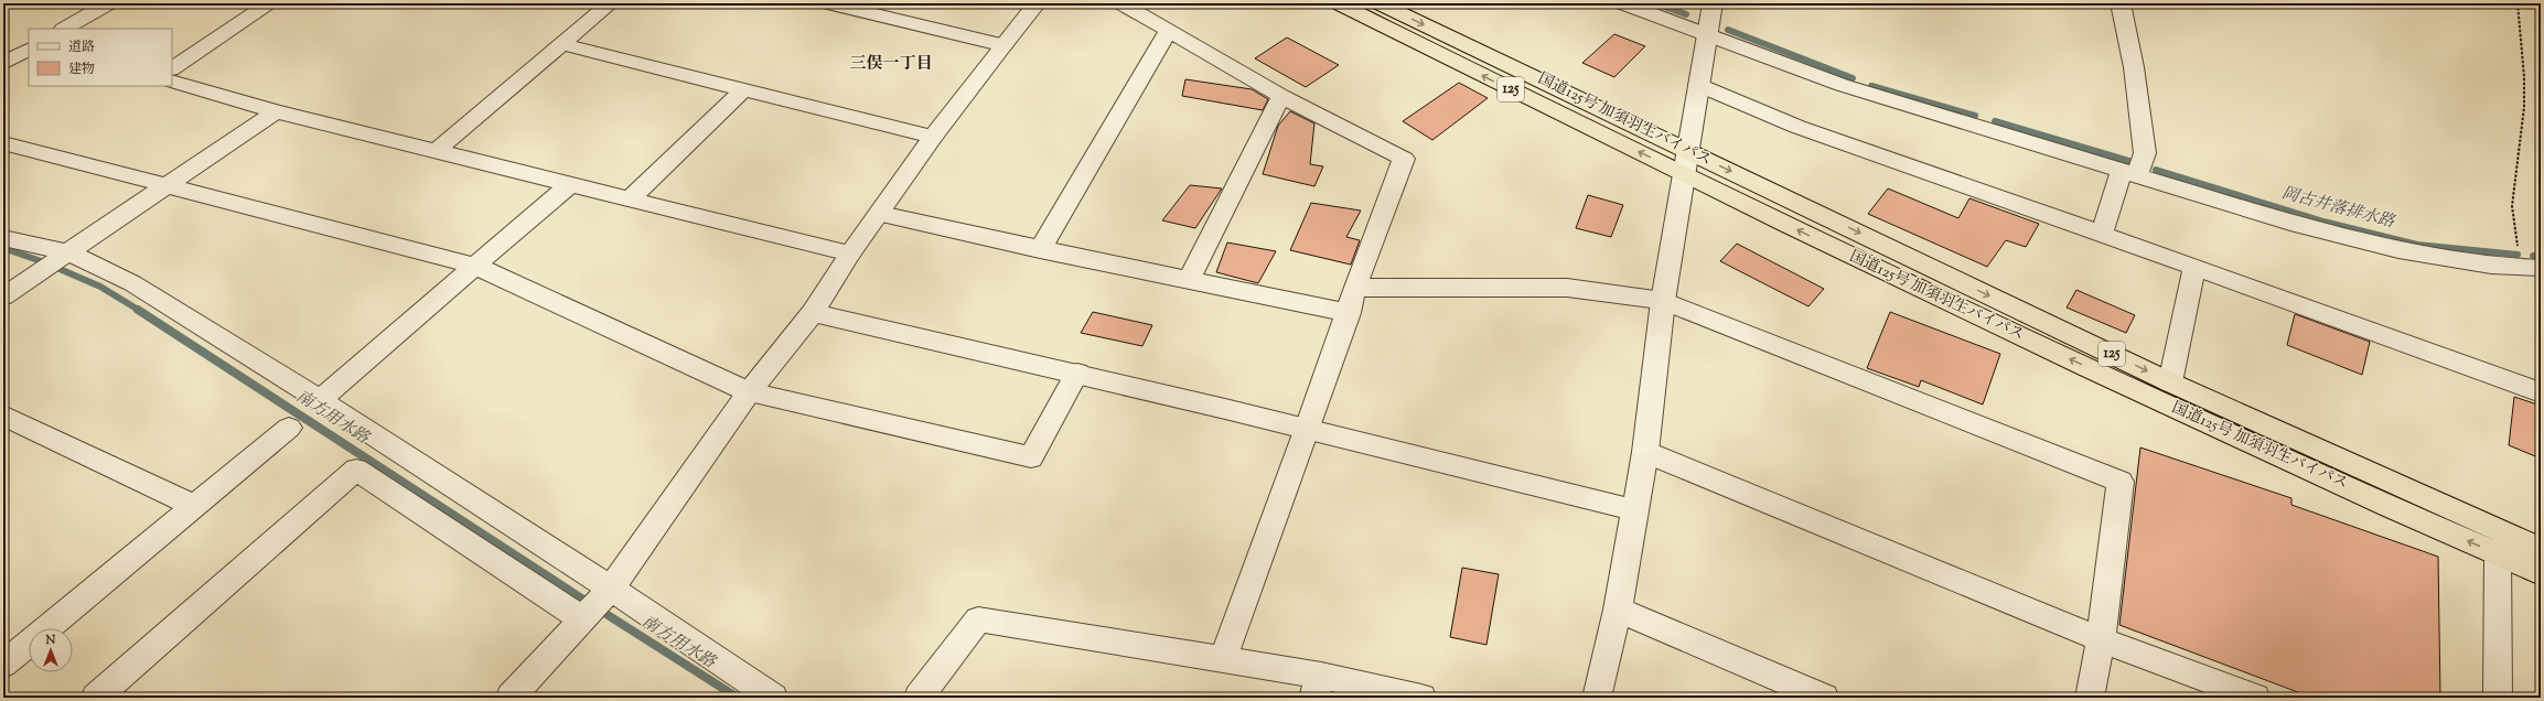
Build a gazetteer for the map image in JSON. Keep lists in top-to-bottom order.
{
  "streets": {
    "highway": ["125", "国道125号 加須羽生バイパス"]
  },
  "districts": ["三俣一丁目"],
  "water": ["岡古井落排水路", "南方用水路"],
  "legend": ["道路", "建物"],
  "north": "top"
}
